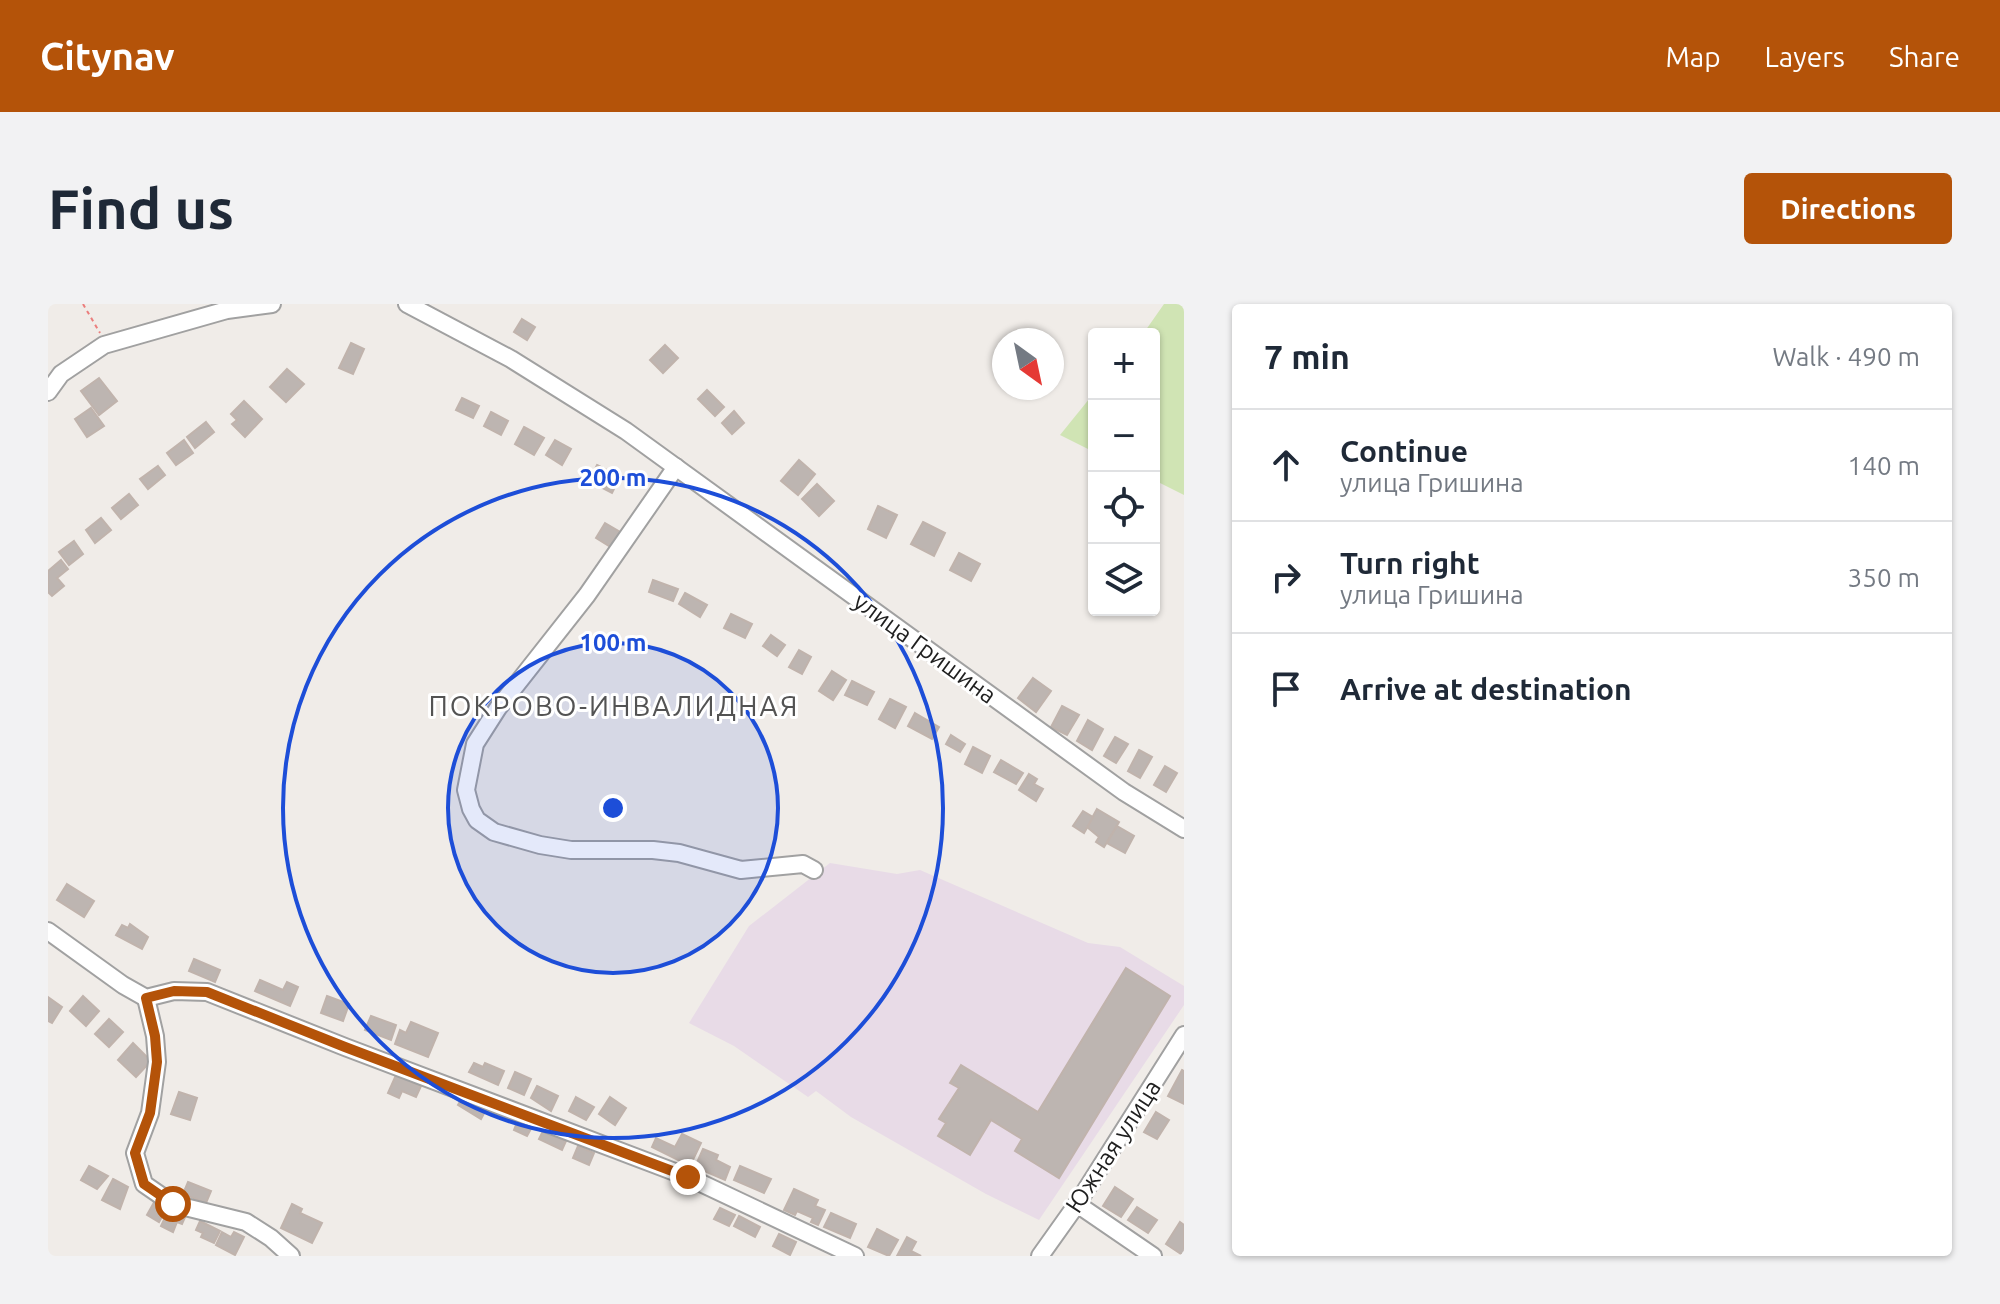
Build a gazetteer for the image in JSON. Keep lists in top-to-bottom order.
{
  "streets": {
    "street": ["улица Гришина", "Южная улица"]
  },
  "districts": ["ПОКРОВО-ИНВАЛИДНАЯ"],
  "north": "bottom right",
  "page": {
    "header": "Citynav",
    "nav": ["Map", "Layers", "Share"],
    "buttons": "Directions",
    "title": "Find us",
    "heading": ["7 min", "Walk · 490 m"],
    "map_buttons": ["+", "−"],
    "list": [
      ["Continue", "улица Гришина", "140 m"],
      ["Turn right", "улица Гришина", "350 m"],
      "Arrive at destination"
    ]
  },
  "rings": ["200 m", "100 m"]
}
